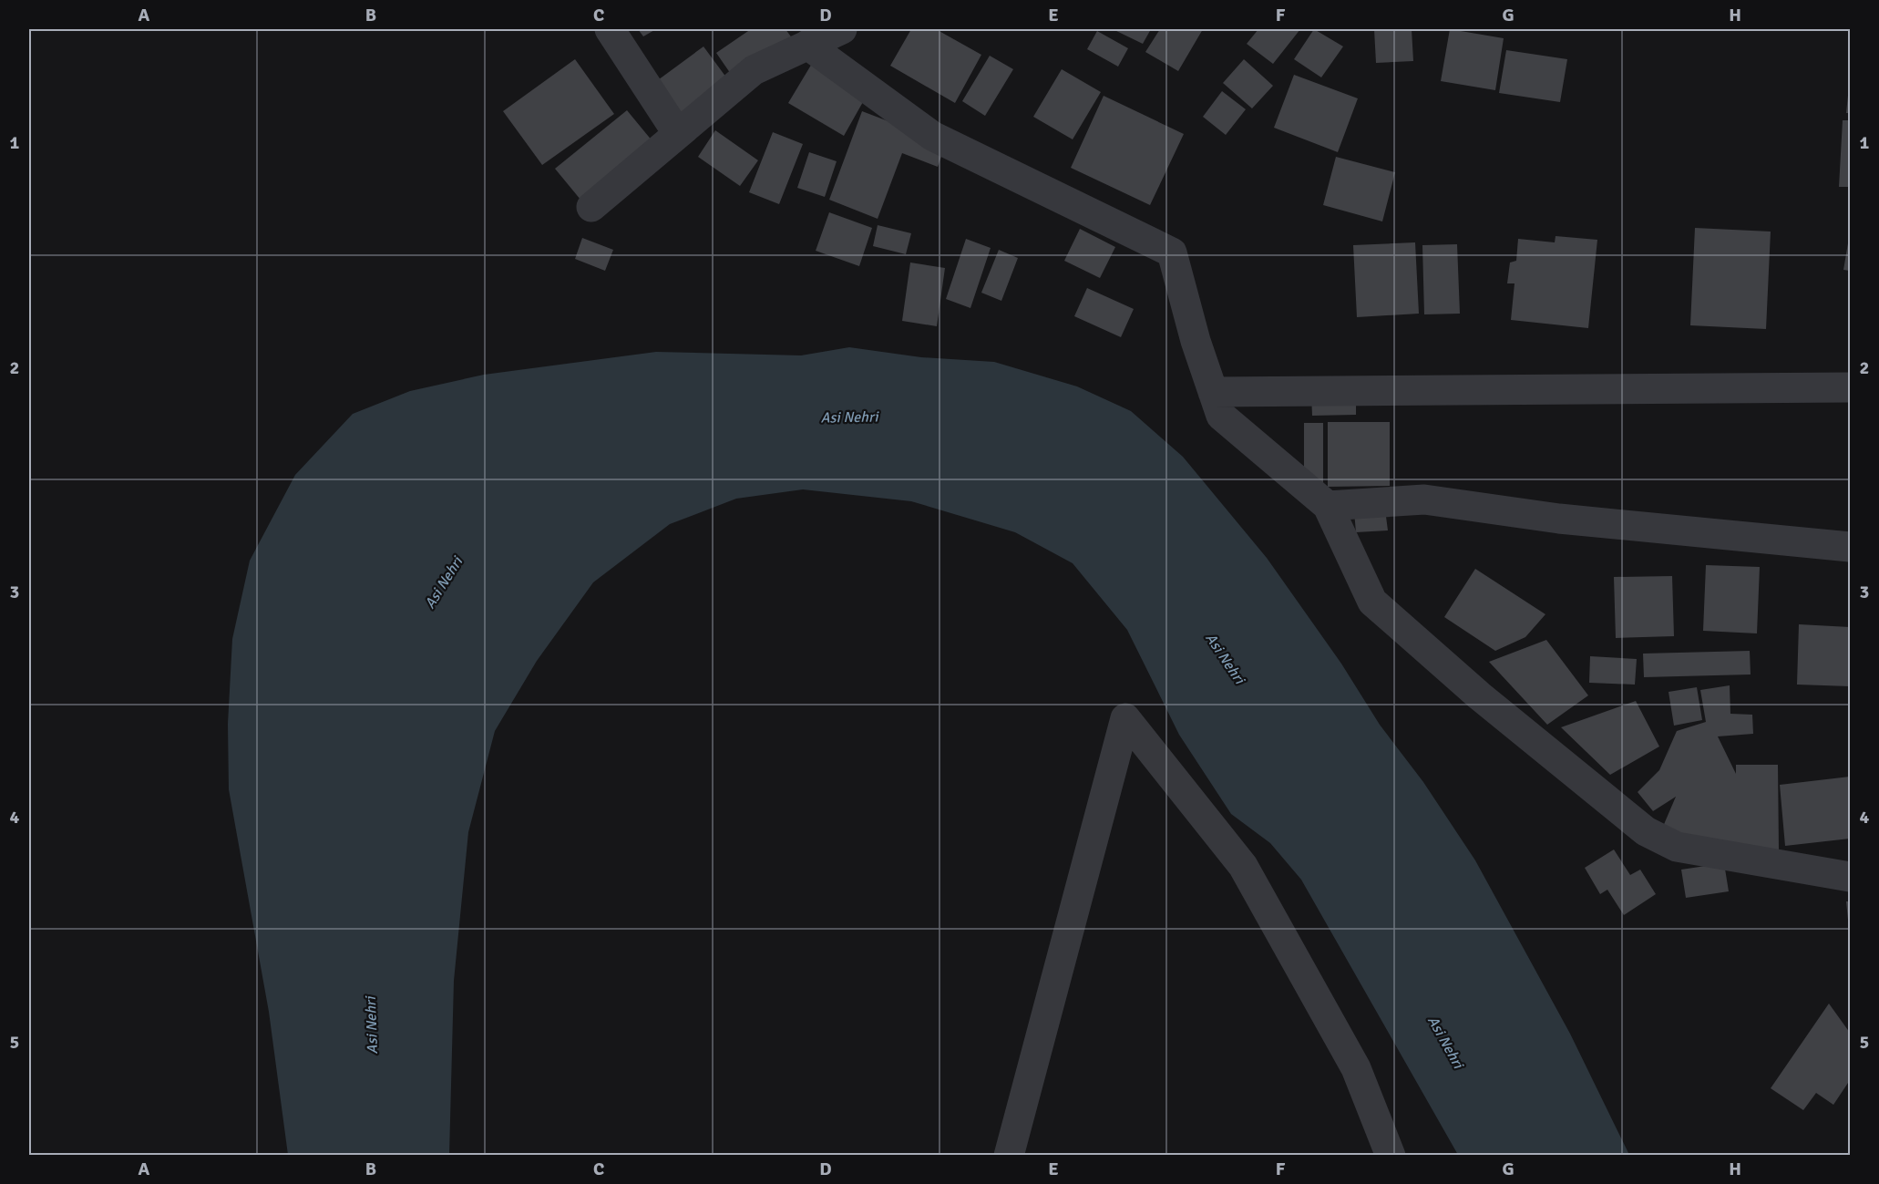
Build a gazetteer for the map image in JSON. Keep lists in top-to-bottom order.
{
  "water": ["Asi Nehri"],
  "grid": {
    "columns": [
      "A",
      "B",
      "C",
      "D",
      "E",
      "F",
      "G",
      "H"
    ],
    "rows": [
      "1",
      "2",
      "3",
      "4",
      "5"
    ]
  }
}
